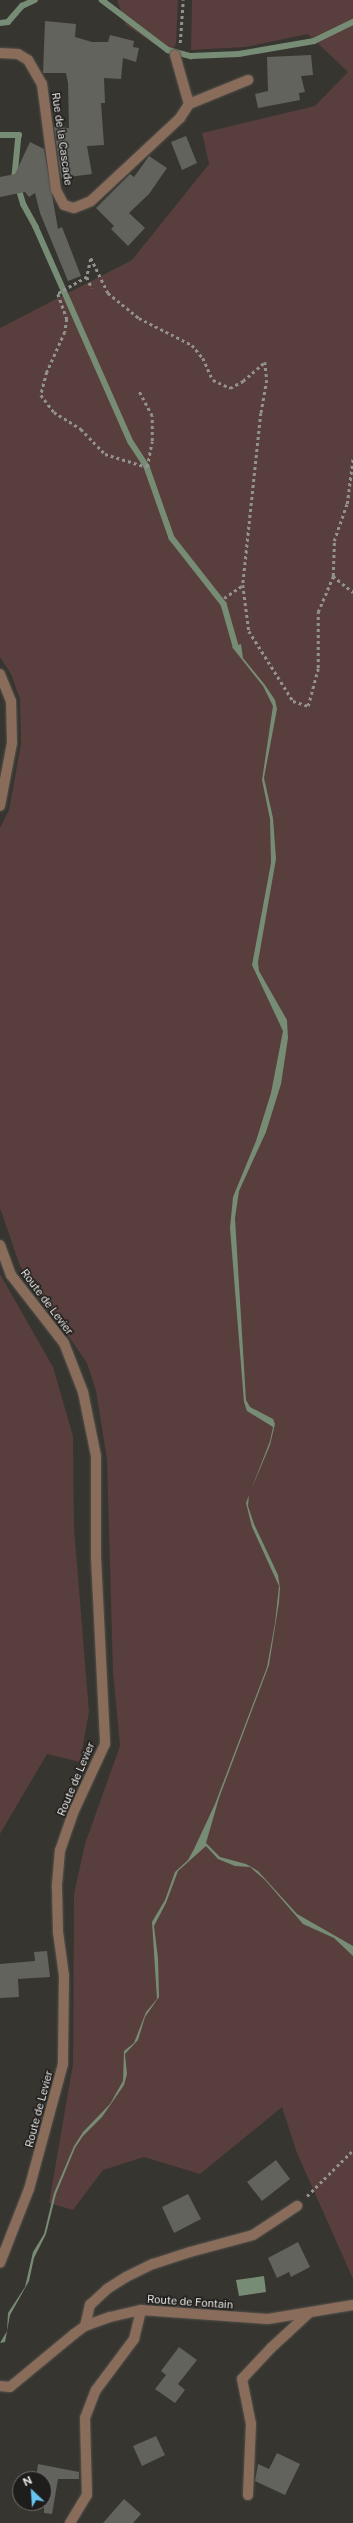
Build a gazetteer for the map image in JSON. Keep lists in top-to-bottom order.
{
  "streets": {
    "street": ["Rue de la Cascade", "Route de Levier", "Route de Fontain"]
  },
  "north": "top left"
}
